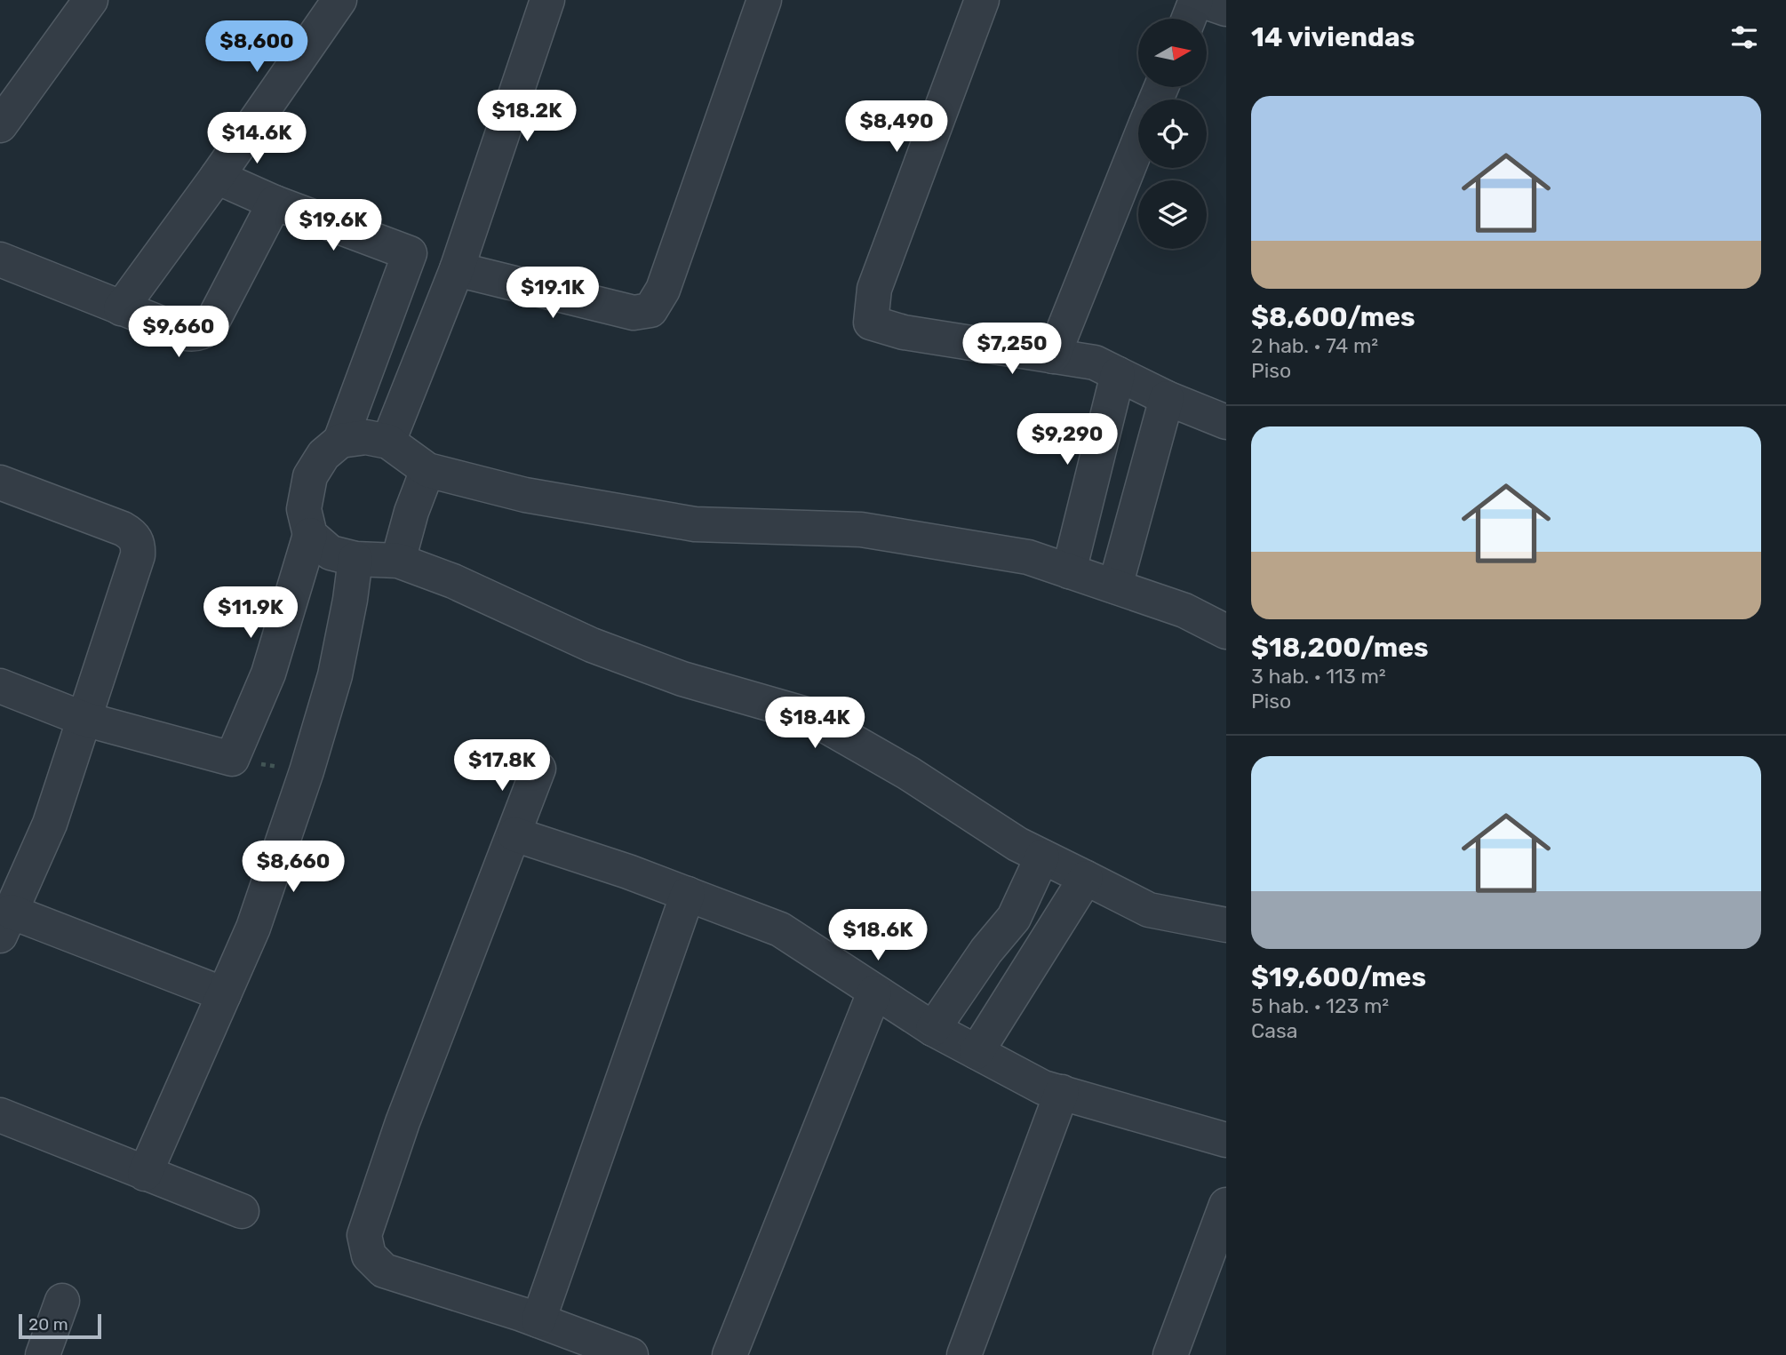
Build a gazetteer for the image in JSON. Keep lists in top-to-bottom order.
{
  "scale_bar": "20 m",
  "north": "right",
  "page": {
    "heading": "14 viviendas",
    "price": [
      "$8,600",
      "$18.2K",
      "$8,490",
      "$14.6K",
      "$19.6K",
      "$19.1K",
      "$9,660",
      "$7,250",
      "$9,290",
      "$11.9K",
      "$18.4K",
      "$17.8K",
      "$8,660",
      "$18.6K"
    ],
    "list": [
      {
        "name": "$8,600/mes",
        "note": "2 hab. · 74 m² · Piso"
      },
      {
        "name": "$18,200/mes",
        "note": "3 hab. · 113 m² · Piso"
      },
      {
        "name": "$19,600/mes",
        "note": "5 hab. · 123 m² · Casa"
      }
    ],
    "scale": "20 m"
  }
}
